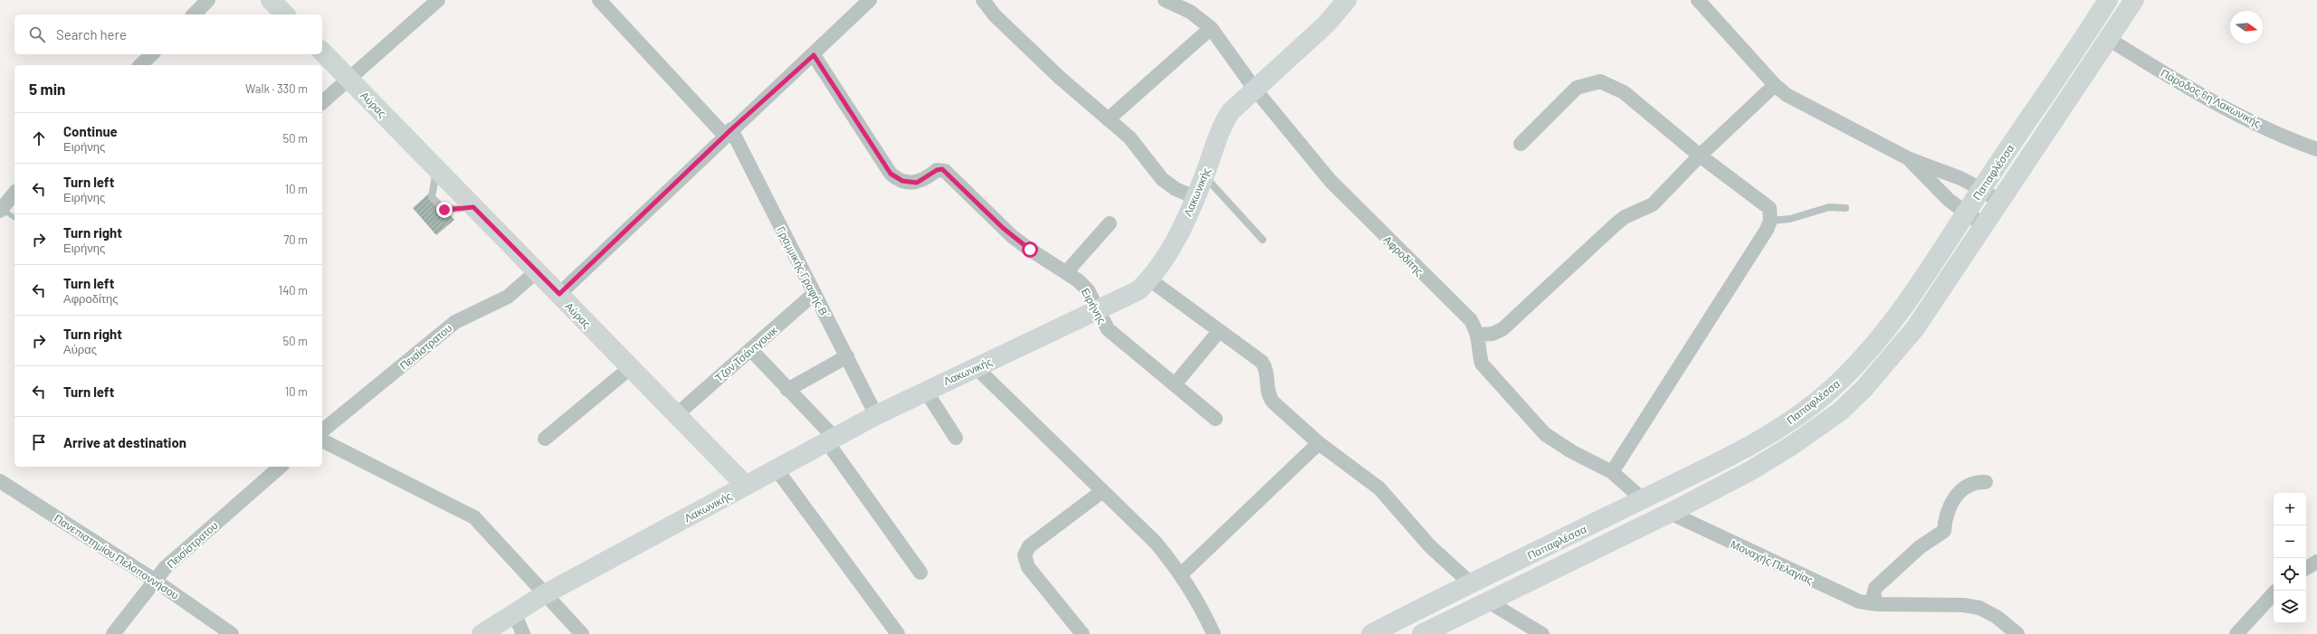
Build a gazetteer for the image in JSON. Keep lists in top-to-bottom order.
{
  "streets": {
    "main road": ["Αύρας", "Παπαφλέσσα", "Λακωνικής"],
    "street": [
      "Πάροδος 6η Λακωνικής",
      "Αφροδίτης",
      "Γραμμικής Γραφής Β΄",
      "Ειρήνης",
      "Πεισίστρατου",
      "Τζον Τσάντγουικ",
      "Πανεπιστημίου Πελοποννήσου",
      "Μοναχής Πελαγίας"
    ]
  },
  "crossings": [
    ["Πάροδος 6η Λακωνικής", "Παπαφλέσσα"],
    ["Αύρας", "Λακωνικής"],
    ["Αύρας", "Πεισίστρατου"],
    ["Αύρας", "Τζον Τσάντγουικ"],
    ["Παπαφλέσσα", "Αφροδίτης"],
    ["Παπαφλέσσα", "Μοναχής Πελαγίας"],
    ["Λακωνικής", "Αφροδίτης"],
    ["Λακωνικής", "Γραμμικής Γραφής Β΄"],
    ["Λακωνικής", "Ειρήνης"],
    ["Γραμμικής Γραφής Β΄", "Τζον Τσάντγουικ"],
    ["Πεισίστρατου", "Πανεπιστημίου Πελοποννήσου"]
  ],
  "north": "right",
  "page": {
    "search": "Search here",
    "heading": ["5 min", "Walk · 330 m"],
    "list": [
      ["Continue", "Ειρήνης", "50 m"],
      ["Turn left", "Ειρήνης", "10 m"],
      ["Turn right", "Ειρήνης", "70 m"],
      ["Turn left", "Αφροδίτης", "140 m"],
      ["Turn right", "Αύρας", "50 m"],
      ["Turn left", "10 m"],
      "Arrive at destination"
    ],
    "map_buttons": ["+", "−"]
  }
}
